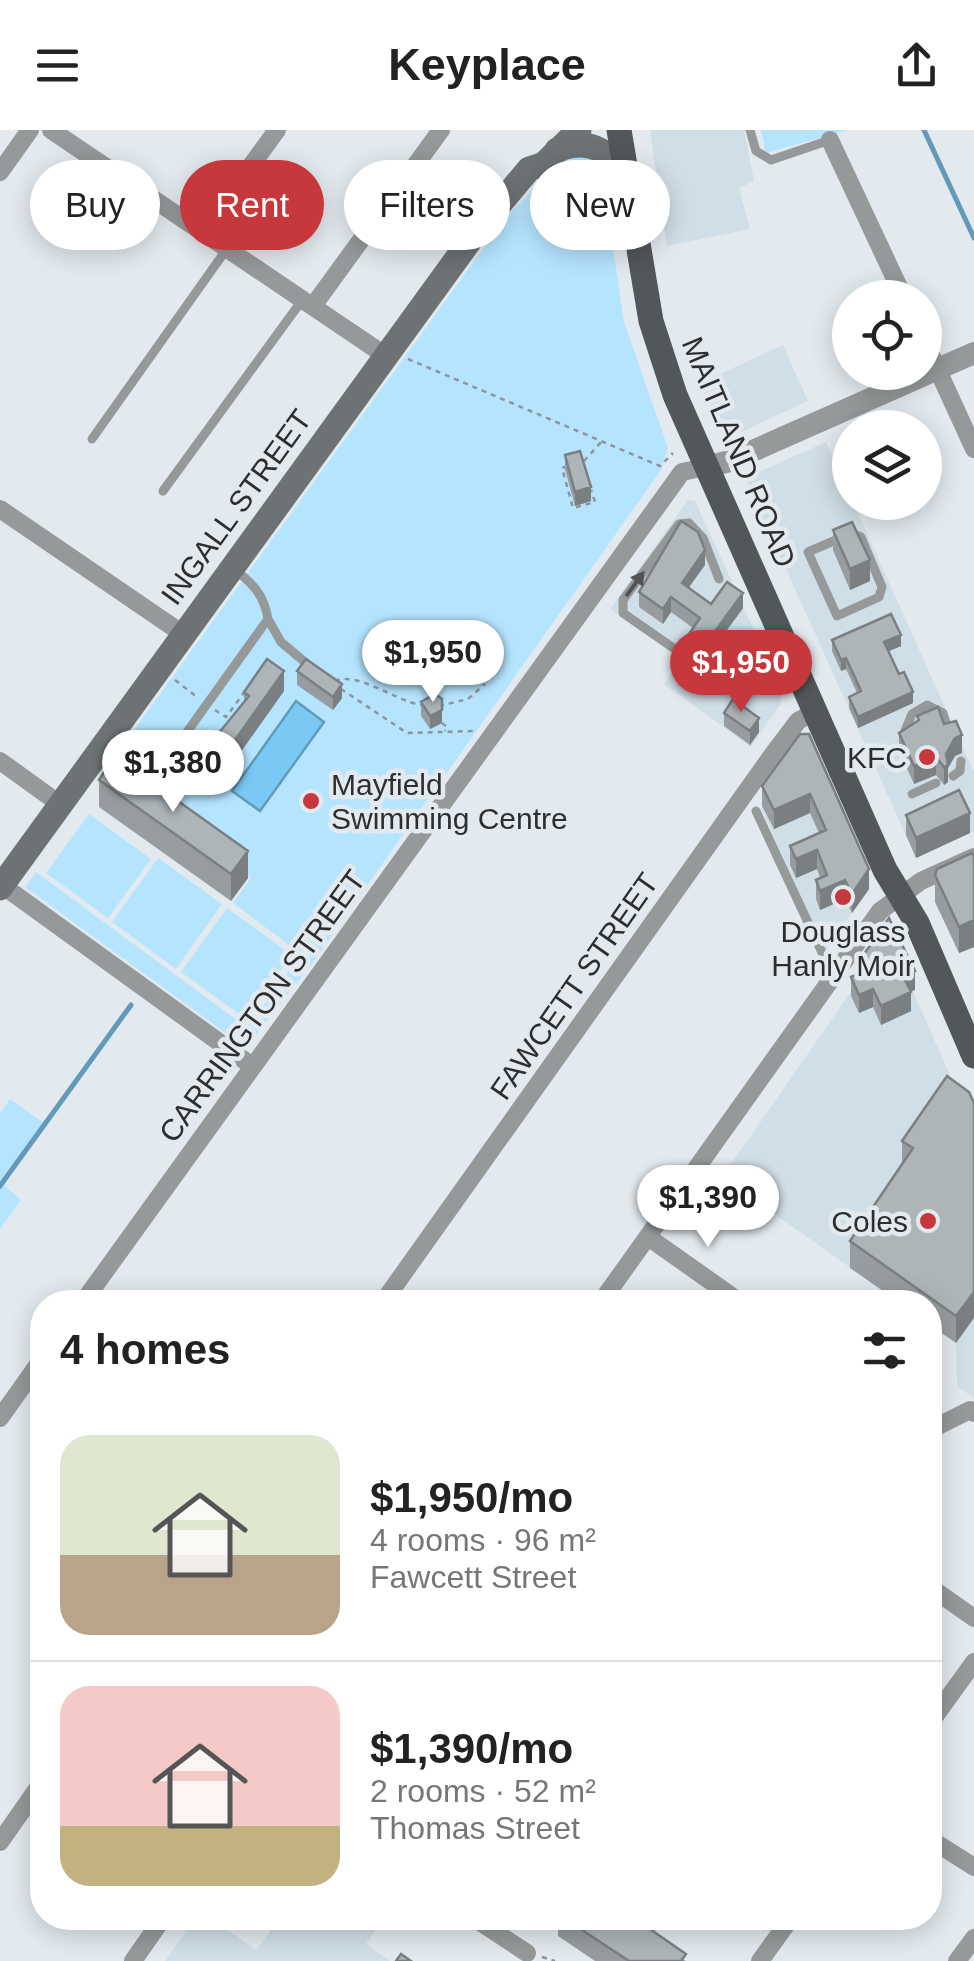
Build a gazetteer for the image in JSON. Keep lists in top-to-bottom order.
{
  "streets": {
    "main road": ["MAITLAND ROAD", "INGALL STREET"],
    "street": ["FAWCETT STREET", "CARRINGTON STREET"]
  },
  "crossings": [
    ["MAITLAND ROAD", "FAWCETT STREET"],
    ["MAITLAND ROAD", "CARRINGTON STREET"]
  ],
  "places": [
    "KFC",
    "Mayfield Swimming Centre",
    "Douglass Hanly Moir",
    "Coles"
  ],
  "page": {
    "header": "Keyplace",
    "chip": [
      "Buy",
      "Rent",
      "Filters",
      "New"
    ],
    "price": [
      "$1,950",
      "$1,950",
      "$1,380",
      "$1,390"
    ],
    "heading": "4 homes",
    "list": [
      {
        "name": "$1,950/mo",
        "note": "4 rooms · 96 m² · Fawcett Street"
      },
      {
        "name": "$1,390/mo",
        "note": "2 rooms · 52 m² · Thomas Street"
      }
    ]
  }
}
